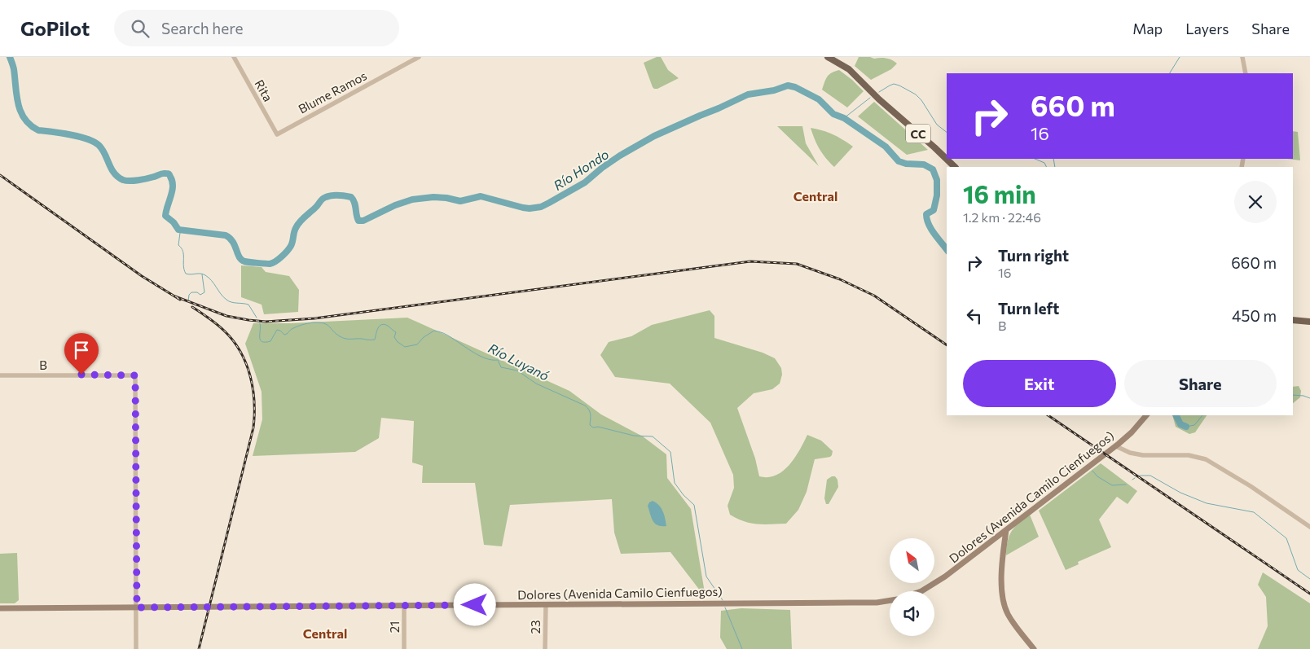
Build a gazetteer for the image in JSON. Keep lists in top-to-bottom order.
{
  "streets": {
    "main road": ["CC", "Dolores (Avenida Camilo Cienfuegos)"],
    "street": [
      "Rita",
      "Blume Ramos",
      "B",
      "21",
      "23"
    ]
  },
  "crossings": [
    ["Rita", "Blume Ramos"],
    ["B", "Dolores (Avenida Camilo Cienfuegos)"],
    ["Dolores (Avenida Camilo Cienfuegos)", "21"],
    ["Dolores (Avenida Camilo Cienfuegos)", "23"]
  ],
  "districts": ["Central", "Central"],
  "water": ["Río Hondo", "Río Luyanó"],
  "north": "top left",
  "page": {
    "header": "GoPilot",
    "search": "Search here",
    "nav": ["Map", "Layers", "Share"],
    "turn": ["660 m", "16"],
    "heading": ["16 min", "1.2 km · 22:46"],
    "list": [
      {
        "name": "Turn right",
        "note": "16",
        "value": "660 m"
      },
      {
        "name": "Turn left",
        "note": "B",
        "value": "450 m"
      }
    ],
    "buttons": ["Exit", "Share"]
  }
}
